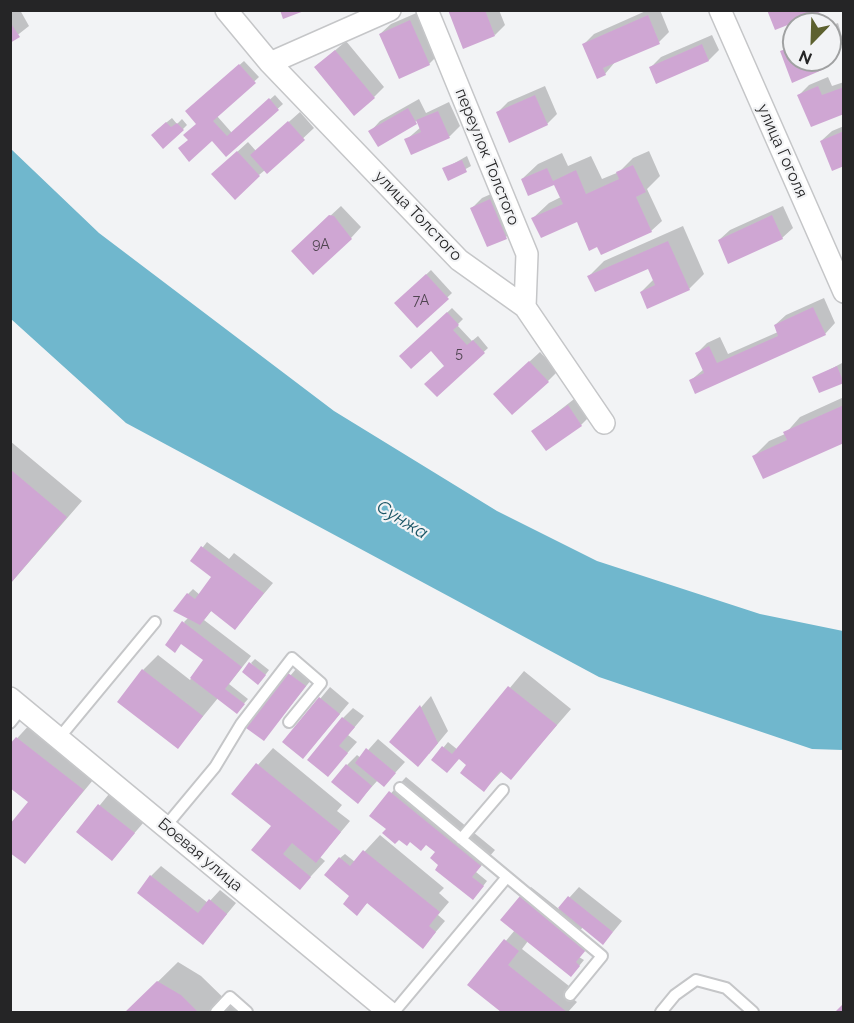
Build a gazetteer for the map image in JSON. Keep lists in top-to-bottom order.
{
  "streets": {
    "street": [
      "улица Гоголя",
      "переулок Толстого",
      "улица Толстого",
      "Боевая улица"
    ]
  },
  "crossings": [
    ["переулок Толстого", "улица Толстого"]
  ],
  "water": ["Сунжа"],
  "house_numbers": ["9А", "7А", "5"],
  "north": "bottom left"
}
